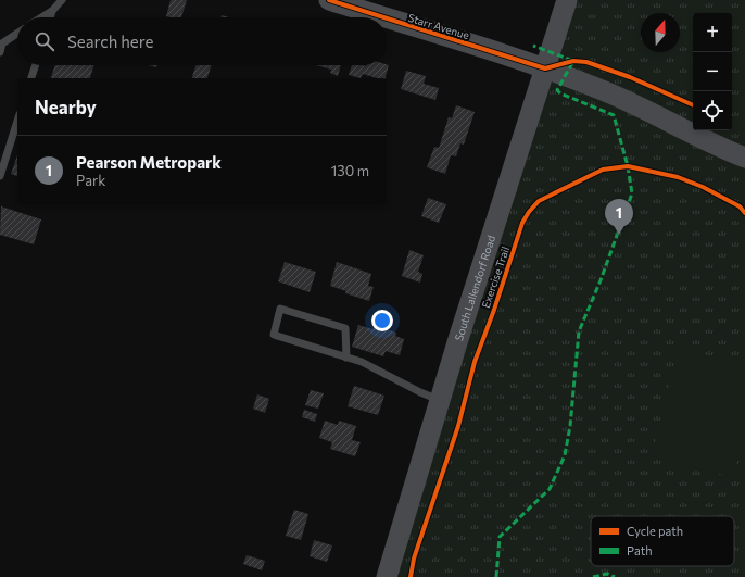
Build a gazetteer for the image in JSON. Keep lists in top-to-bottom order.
{
  "streets": {
    "street": ["Starr Avenue", "South Lallendorf Road"],
    "cycle path": ["Exercise Trail"]
  },
  "crossings": [
    ["Starr Avenue", "South Lallendorf Road"]
  ],
  "legend": ["Cycle path", "Path"],
  "north": "top",
  "page": {
    "map_buttons": ["+", "−"],
    "search": "Search here",
    "heading": "Nearby",
    "list": [
      {
        "mark": "1",
        "name": "Pearson Metropark",
        "note": "Park",
        "value": "130 m"
      }
    ],
    "pins": "1"
  }
}
